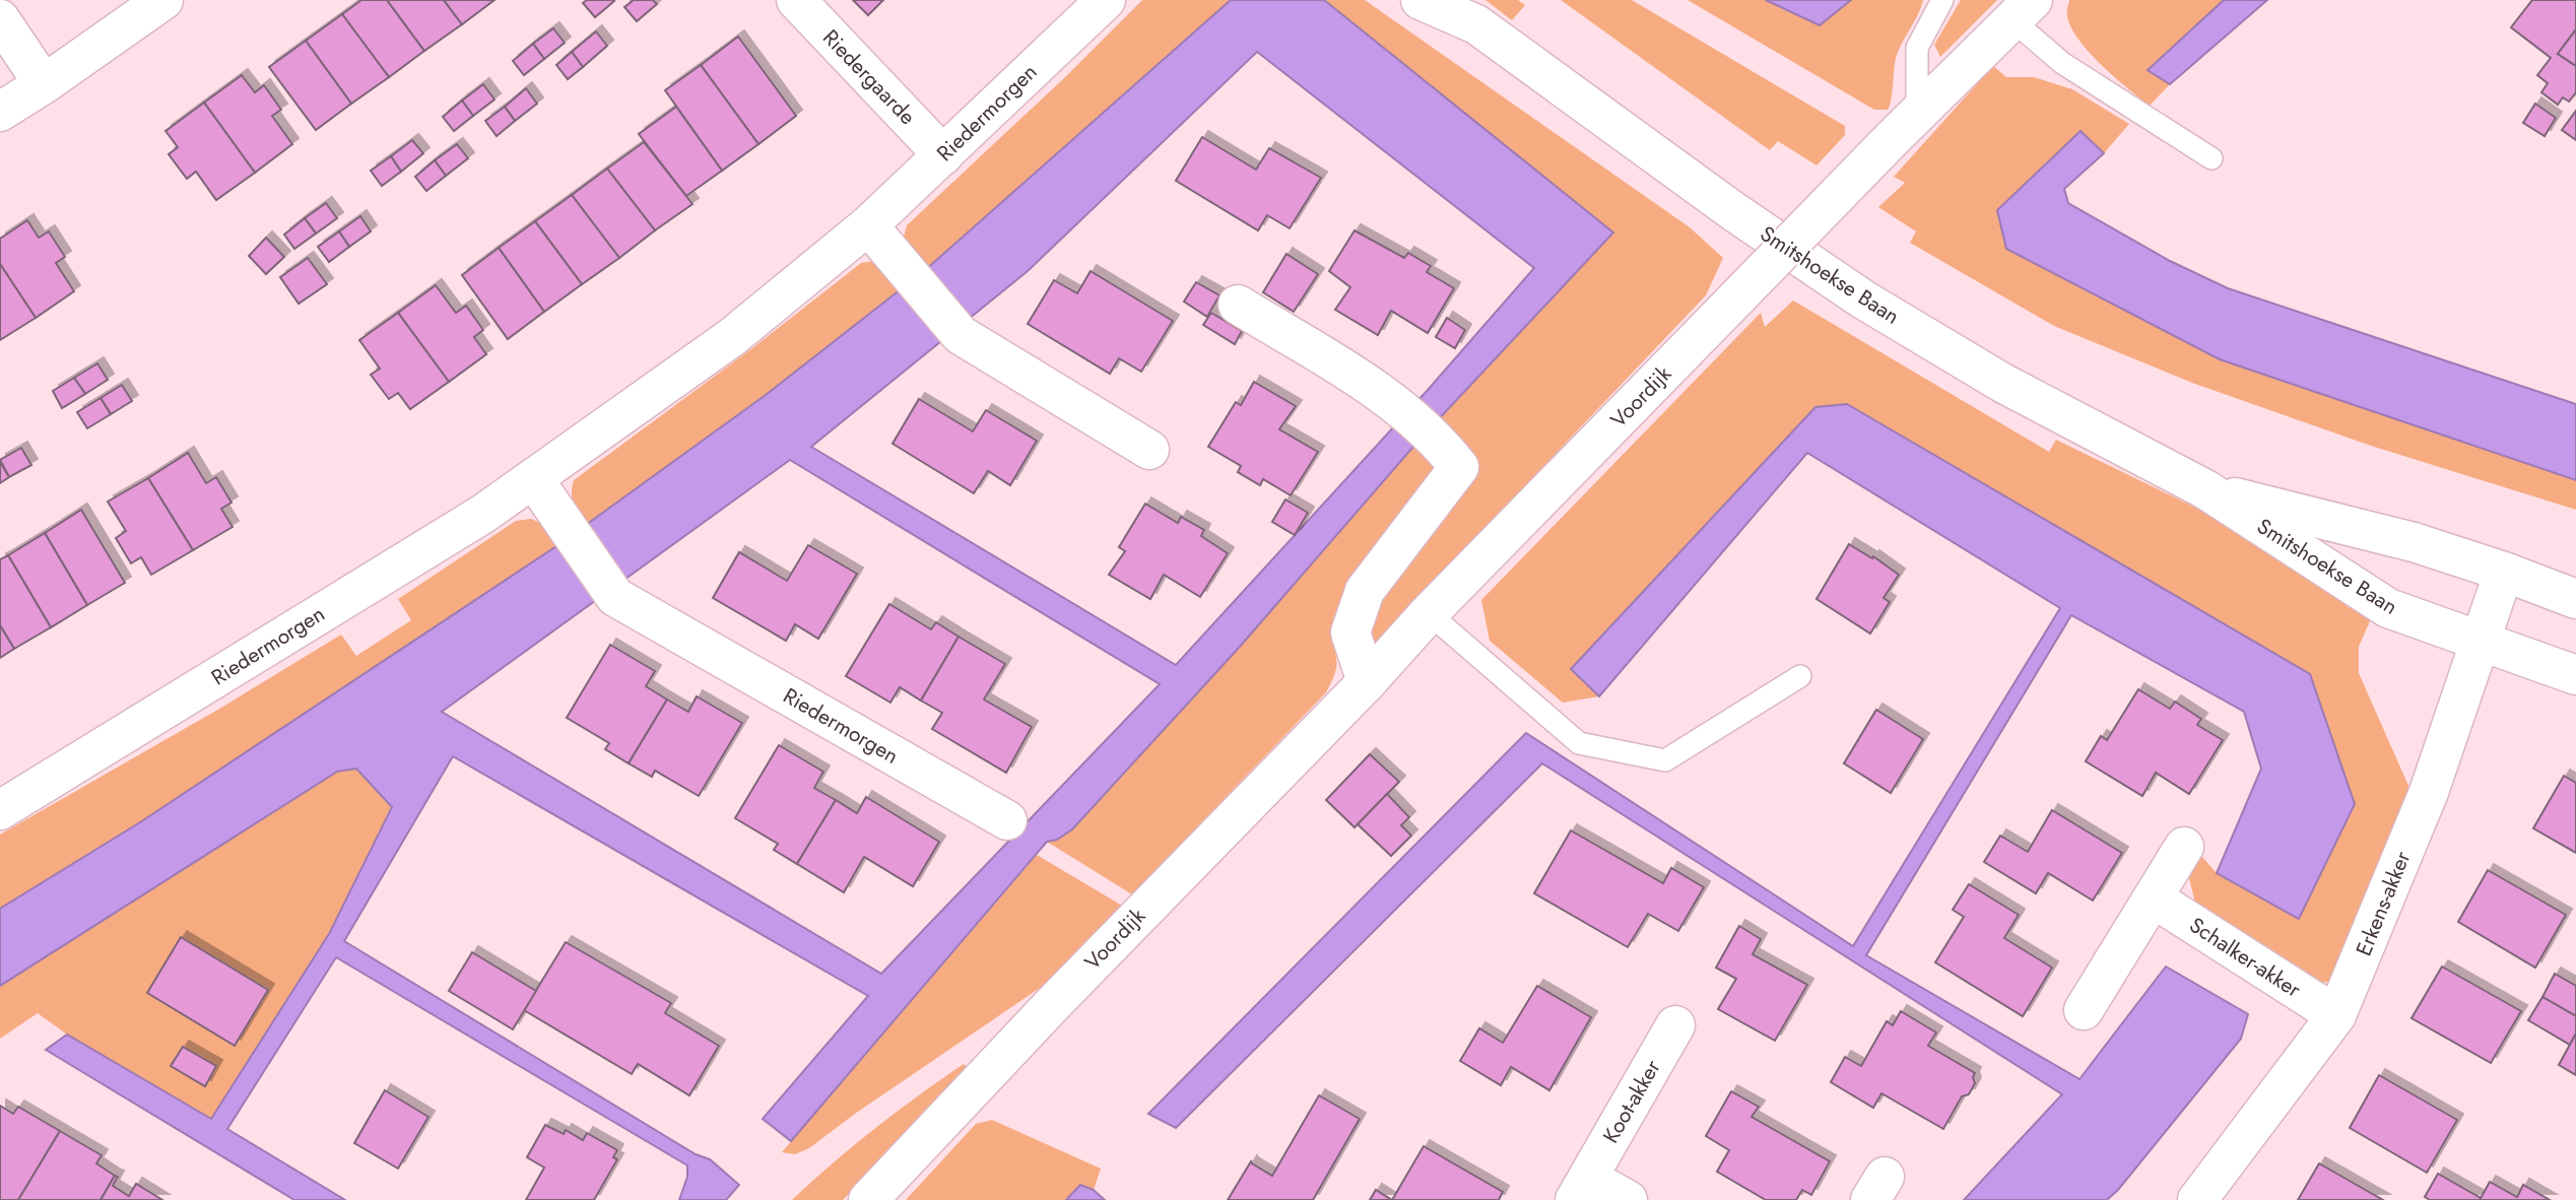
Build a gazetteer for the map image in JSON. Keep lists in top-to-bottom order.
{
  "streets": {
    "street": [
      "Riedergaarde",
      "Riedermorgen",
      "Smitshoekse Baan",
      "Voordijk",
      "Erkens-akker",
      "Schalker-akker",
      "Koot-akker"
    ]
  },
  "crossings": [
    ["Riedergaarde", "Riedermorgen"],
    ["Smitshoekse Baan", "Erkens-akker"],
    ["Erkens-akker", "Schalker-akker"]
  ]
}
